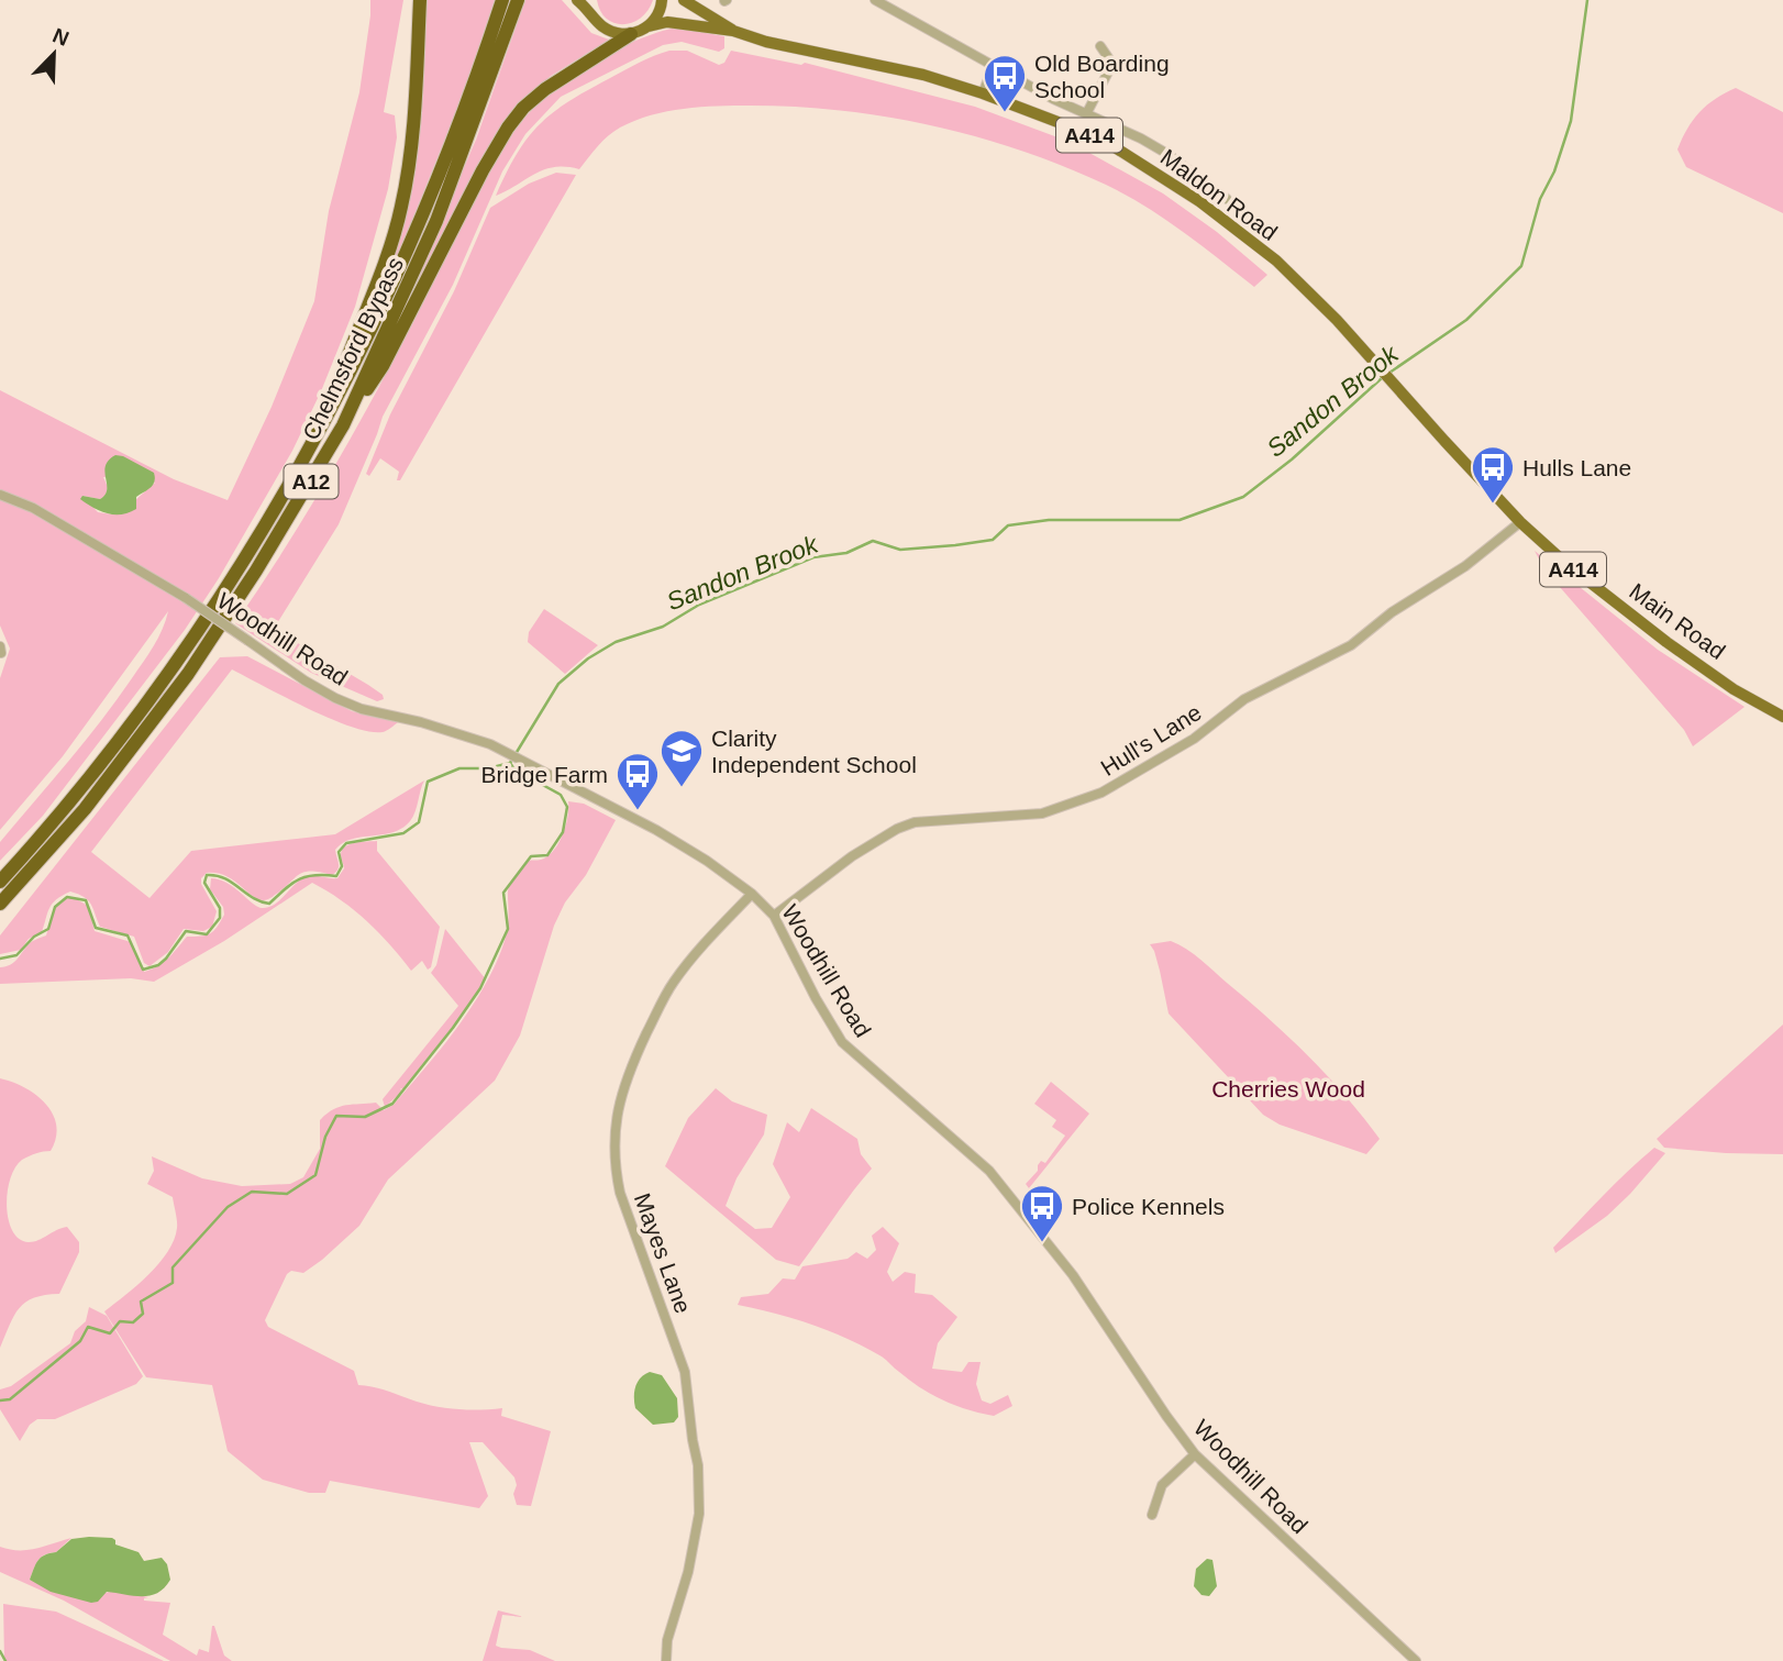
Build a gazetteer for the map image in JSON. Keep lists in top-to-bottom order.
{
  "streets": {
    "highway": ["Chelmsford Bypass", "A12"],
    "main road": ["A414", "Maldon Road", "Main Road"],
    "street": ["Woodhill Road", "Hull's Lane", "Mayes Lane"]
  },
  "crossings": [
    ["Maldon Road", "Main Road"],
    ["Chelmsford Bypass", "A12"],
    ["Main Road", "Hull's Lane"],
    ["Woodhill Road", "Hull's Lane"],
    ["Woodhill Road", "Mayes Lane"]
  ],
  "water": ["Sandon Brook"],
  "parks": ["Cherries Wood"],
  "places": {
    "bus stop": [
      "Old Boarding School",
      "Hulls Lane",
      "Bridge Farm",
      "Police Kennels"
    ],
    "school or university": ["Clarity Independent School"]
  },
  "north": "top right"
}
